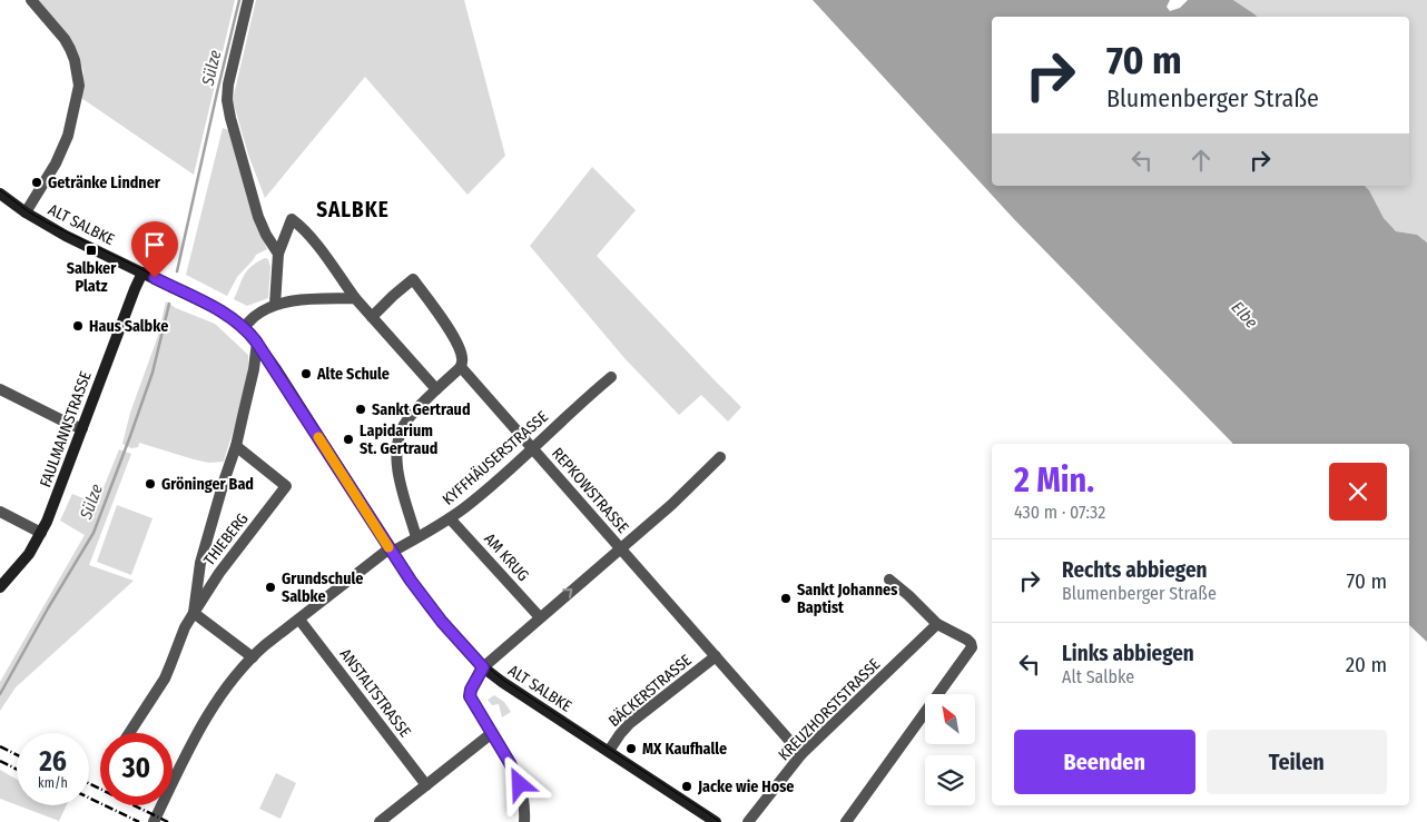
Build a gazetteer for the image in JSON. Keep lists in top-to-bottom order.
{
  "streets": {
    "main road": ["ALT SALBKE", "FAULMANNSTRASSE"],
    "street": [
      "KYFFHÄUSERSTRASSE",
      "REPKOWSTRASSE",
      "THIEBERG",
      "AM KRUG",
      "BÄCKERSTRASSE",
      "ANSTALTSTRASSE",
      "KREUZHORSTSTRASSE"
    ]
  },
  "crossings": [
    ["ALT SALBKE", "FAULMANNSTRASSE"],
    ["ALT SALBKE", "KYFFHÄUSERSTRASSE"],
    ["ALT SALBKE", "BÄCKERSTRASSE"],
    ["KYFFHÄUSERSTRASSE", "REPKOWSTRASSE"],
    ["KYFFHÄUSERSTRASSE", "AM KRUG"],
    ["KYFFHÄUSERSTRASSE", "ANSTALTSTRASSE"],
    ["REPKOWSTRASSE", "BÄCKERSTRASSE"],
    ["REPKOWSTRASSE", "KREUZHORSTSTRASSE"]
  ],
  "districts": ["SALBKE"],
  "water": ["Sülze", "Elbe"],
  "places": {
    "other": [
      "Getränke Lindner",
      "Haus Salbke",
      "Alte Schule",
      "Sankt Gertraud",
      "Lapidarium St. Gertraud",
      "Gröninger Bad",
      "Grundschule Salbke",
      "Sankt Johannes Baptist",
      "MX Kaufhalle",
      "Jacke wie Hose"
    ],
    "transit": ["Salbker Platz"]
  },
  "north": "top left",
  "page": {
    "turn": ["70 m", "Blumenberger Straße"],
    "heading": ["2 Min.", "430 m · 07:32"],
    "list": [
      {
        "name": "Rechts abbiegen",
        "note": "Blumenberger Straße",
        "value": "70 m"
      },
      {
        "name": "Links abbiegen",
        "note": "Alt Salbke",
        "value": "20 m"
      }
    ],
    "buttons": ["Beenden", "Teilen"],
    "speed": "26 km/h",
    "limit": "30"
  }
}
